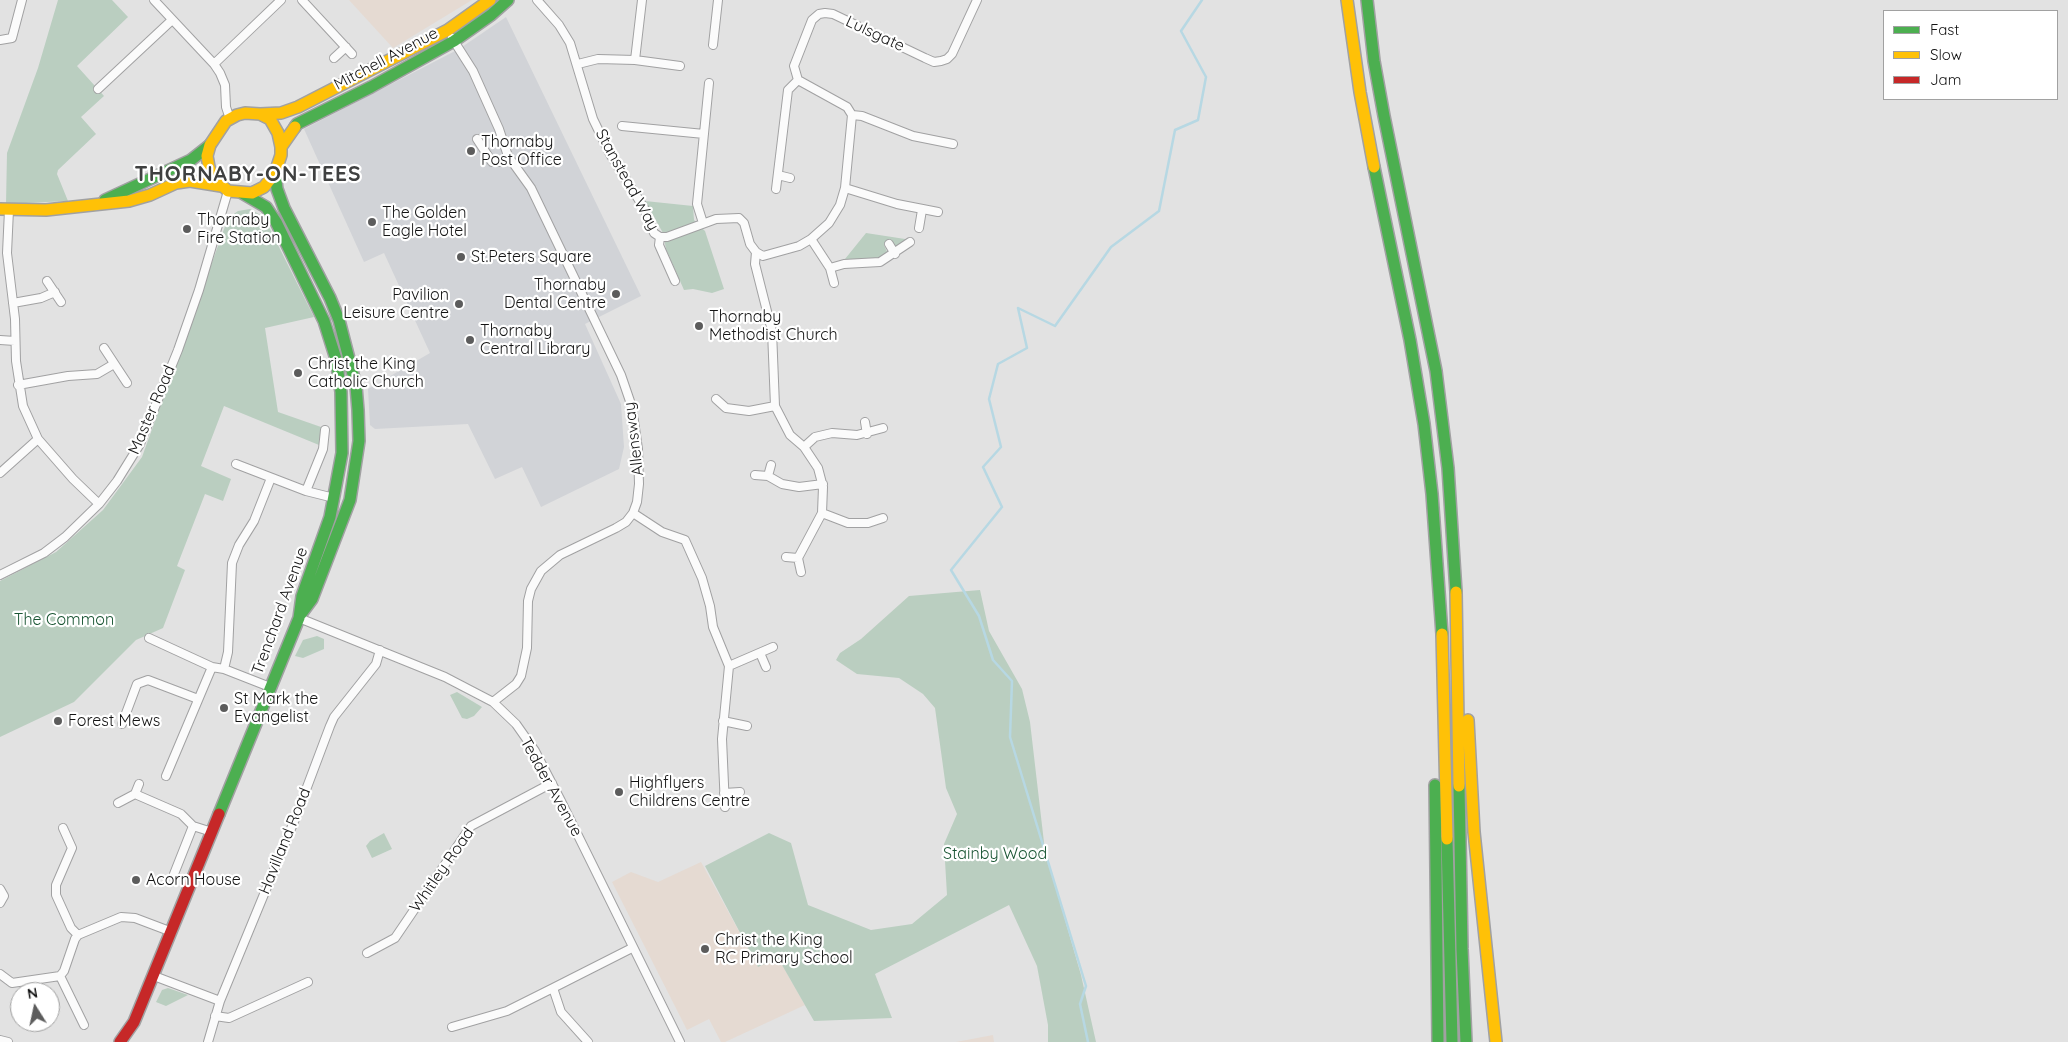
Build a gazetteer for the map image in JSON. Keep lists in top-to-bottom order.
{
  "streets": {
    "main road": ["Mitchell Avenue", "Trenchard Avenue"],
    "street": [
      "Lulsgate",
      "Stanstead Way",
      "Master Road",
      "Allensway",
      "Tedder Avenue",
      "Havilland Road",
      "Whitley Road"
    ]
  },
  "crossings": [
    ["Mitchell Avenue", "Master Road"],
    ["Mitchell Avenue", "Allensway"],
    ["Mitchell Avenue", "Trenchard Avenue"],
    ["Master Road", "Trenchard Avenue"],
    ["Trenchard Avenue", "Tedder Avenue"],
    ["Tedder Avenue", "Havilland Road"],
    ["Tedder Avenue", "Whitley Road"]
  ],
  "districts": ["THORNABY-ON-TEES"],
  "parks": ["The Common", "Stainby Wood"],
  "places": [
    "Thornaby Post Office",
    "The Golden Eagle Hotel",
    "Thornaby Fire Station",
    "St.Peters Square",
    "Thornaby Dental Centre",
    "Pavilion Leisure Centre",
    "Thornaby Methodist Church",
    "Thornaby Central Library",
    "Christ the King Catholic Church",
    "St Mark the Evangelist",
    "Forest Mews",
    "Highflyers Childrens Centre",
    "Acorn House",
    "Christ the King RC Primary School"
  ],
  "legend": ["Fast", "Slow", "Jam"],
  "north": "top"
}
